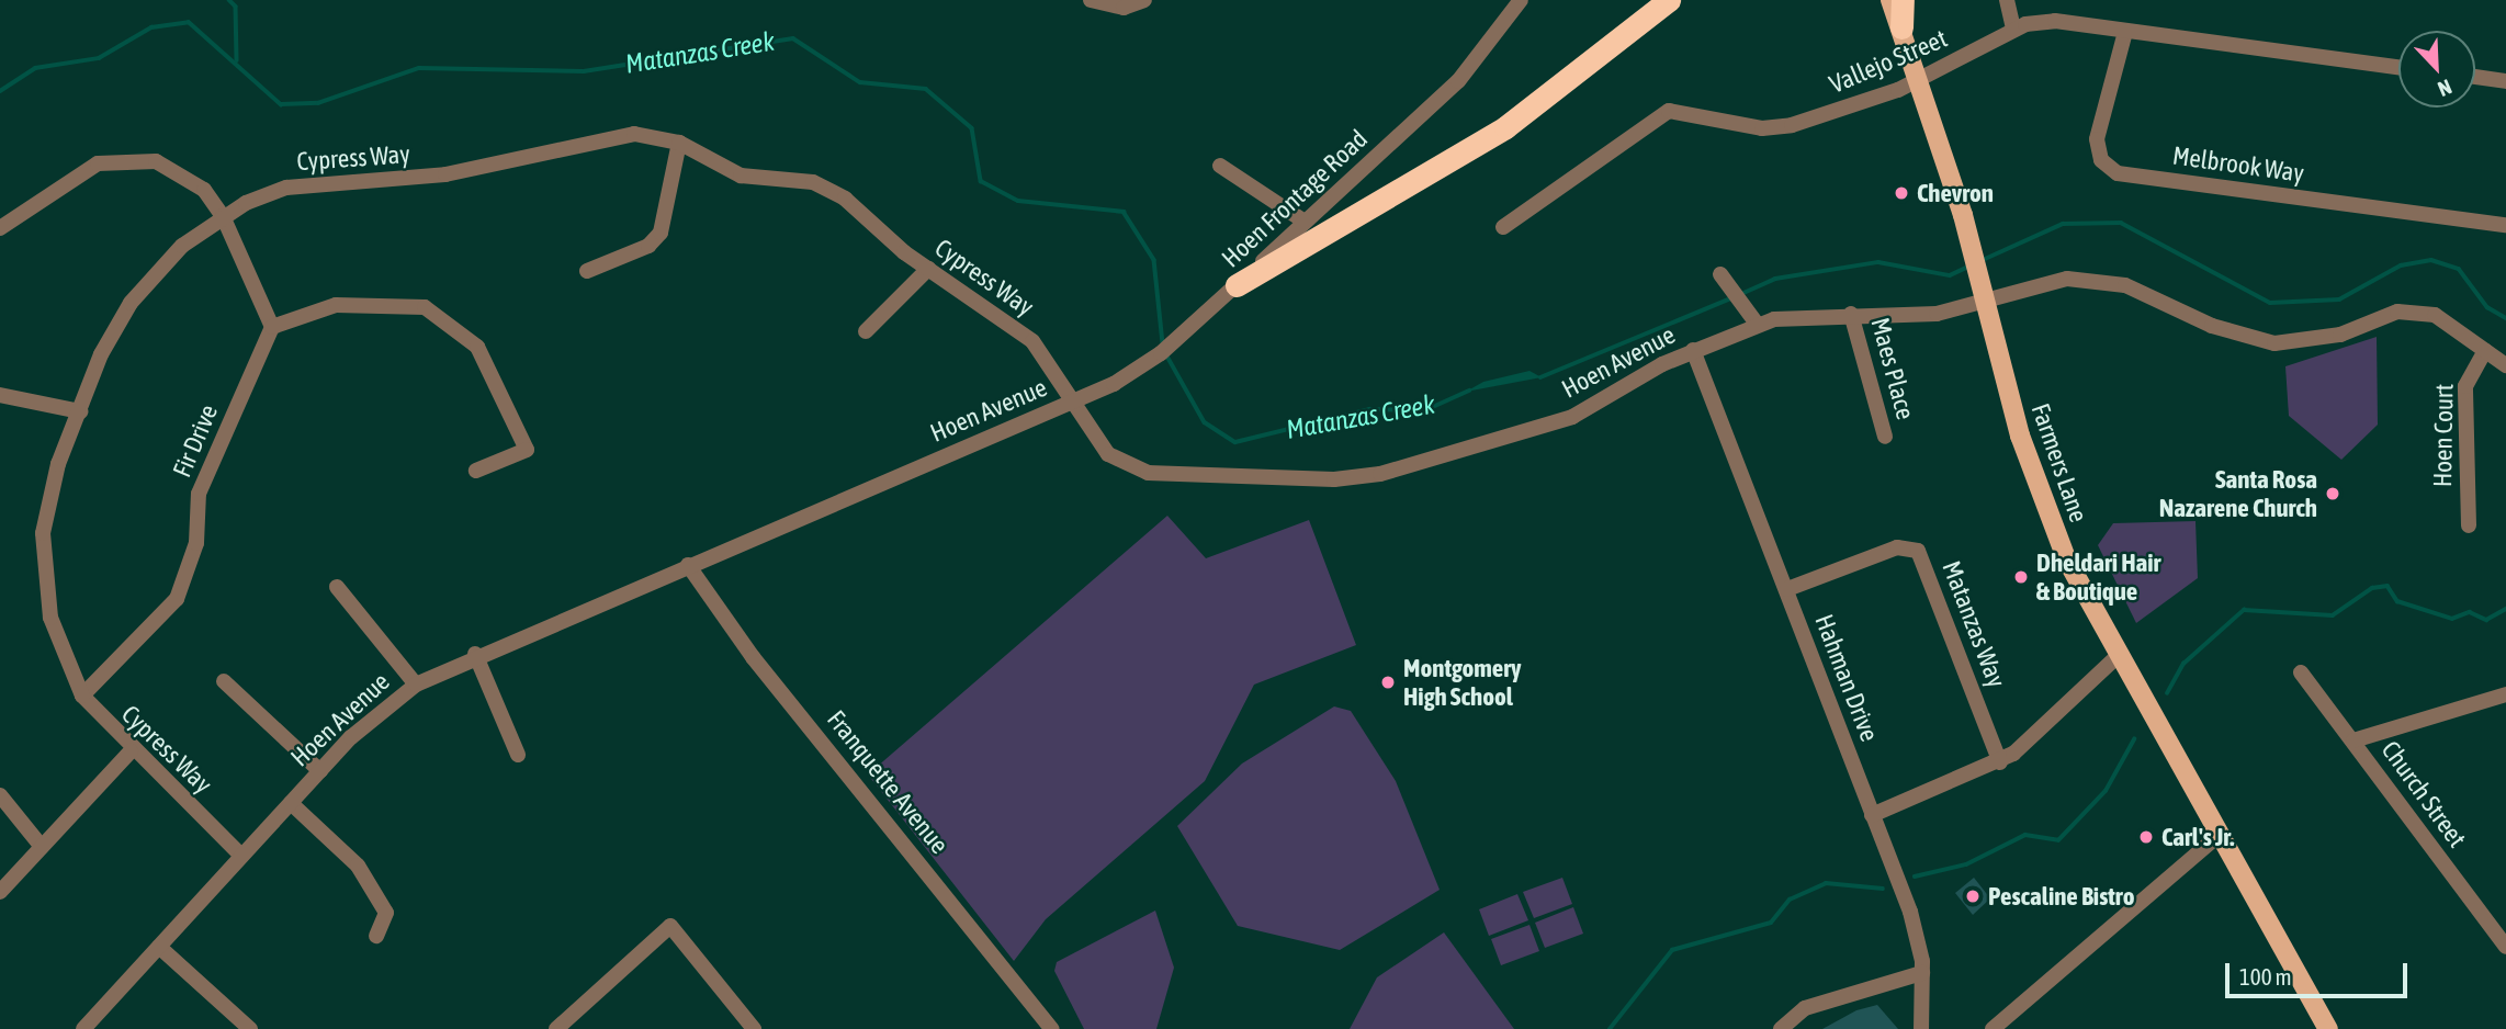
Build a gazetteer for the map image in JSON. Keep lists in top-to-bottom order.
{
  "streets": {
    "main road": ["Farmers Lane"],
    "street": [
      "Vallejo Street",
      "Cypress Way",
      "Melbrook Way",
      "Hoen Frontage Road",
      "Hoen Avenue",
      "Maes Place",
      "Hoen Court",
      "Fir Drive",
      "Matanzas Way",
      "Hahman Drive",
      "Franquette Avenue",
      "Church Street"
    ]
  },
  "crossings": [
    ["Vallejo Street", "Melbrook Way"],
    ["Vallejo Street", "Farmers Lane"],
    ["Cypress Way", "Hoen Frontage Road"],
    ["Cypress Way", "Hoen Avenue"],
    ["Cypress Way", "Fir Drive"],
    ["Hoen Frontage Road", "Hoen Avenue"],
    ["Hoen Avenue", "Maes Place"],
    ["Hoen Avenue", "Hoen Court"],
    ["Hoen Avenue", "Farmers Lane"],
    ["Hoen Avenue", "Hahman Drive"],
    ["Hoen Avenue", "Franquette Avenue"],
    ["Matanzas Way", "Hahman Drive"]
  ],
  "water": ["Matanzas Creek"],
  "places": [
    "Chevron",
    "Santa Rosa Nazarene Church",
    "Dheldari Hair & Boutique",
    "Montgomery High School",
    "Carl's Jr.",
    "Pescaline Bistro"
  ],
  "scale_bar": "100 m",
  "north": "bottom right"
}
